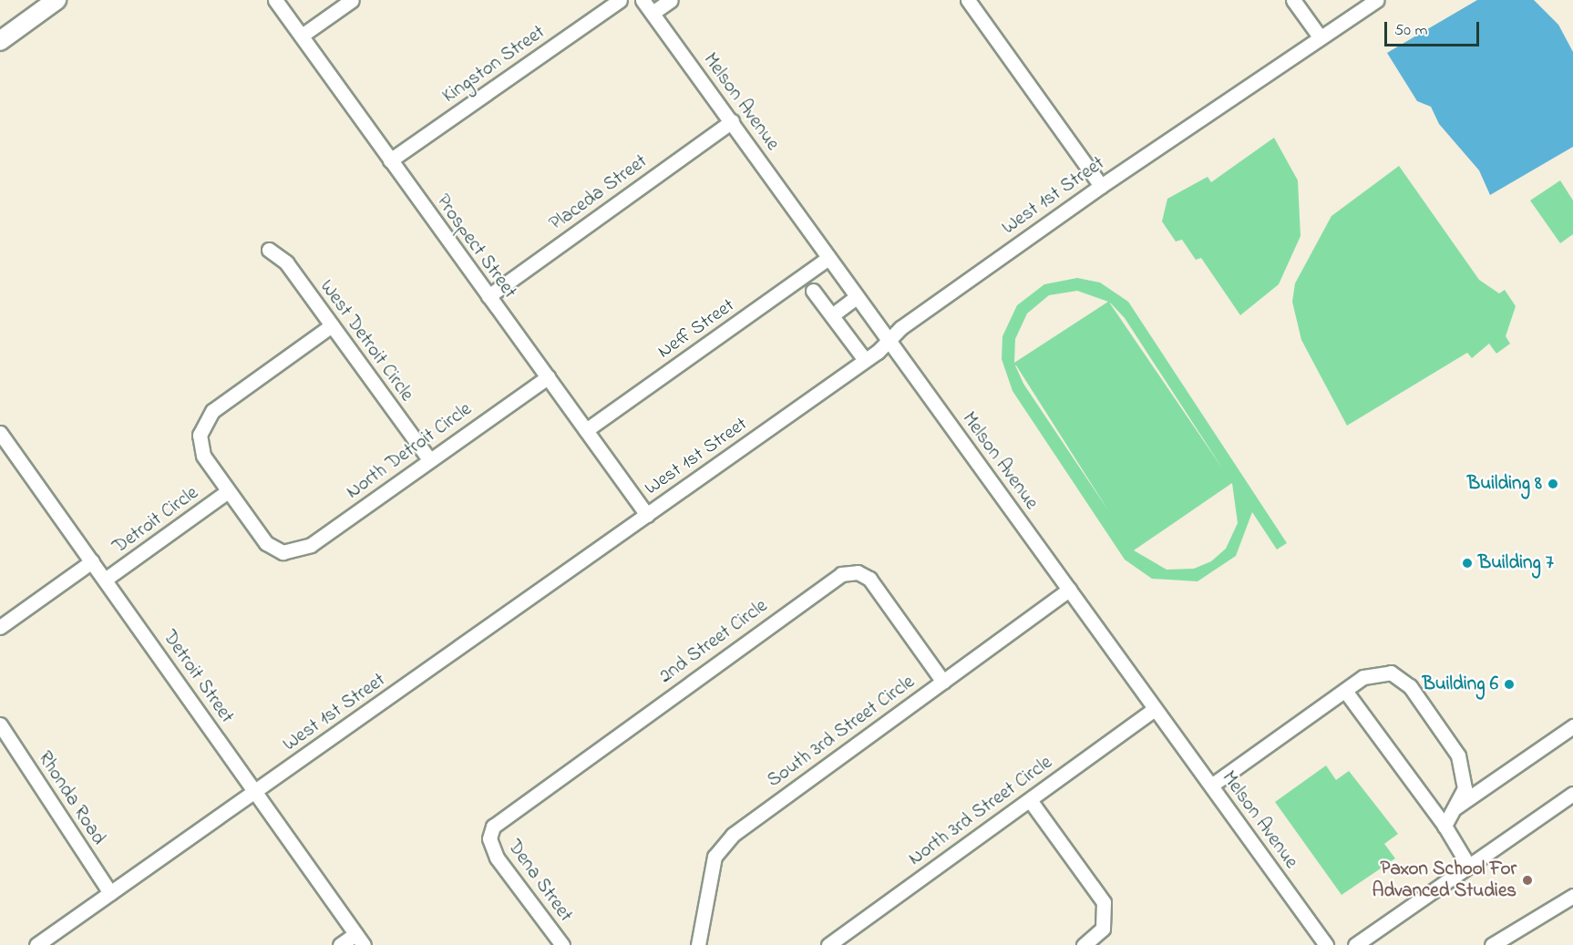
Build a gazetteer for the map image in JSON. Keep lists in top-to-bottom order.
{
  "streets": {
    "street": [
      "Kingston Street",
      "Melson Avenue",
      "Placeda Street",
      "West 1st Street",
      "Prospect Street",
      "Neff Street",
      "West Detroit Circle",
      "North Detroit Circle",
      "Detroit Circle",
      "2nd Street Circle",
      "Detroit Street",
      "South 3rd Street Circle",
      "Rhonda Road",
      "North 3rd Street Circle",
      "Dena Street"
    ]
  },
  "crossings": [
    ["Kingston Street", "Prospect Street"],
    ["Melson Avenue", "Placeda Street"],
    ["Melson Avenue", "West 1st Street"],
    ["Melson Avenue", "Neff Street"],
    ["Melson Avenue", "South 3rd Street Circle"],
    ["Melson Avenue", "North 3rd Street Circle"],
    ["Placeda Street", "Prospect Street"],
    ["West 1st Street", "Prospect Street"],
    ["West 1st Street", "Detroit Street"],
    ["West 1st Street", "Rhonda Road"],
    ["Prospect Street", "Neff Street"],
    ["Prospect Street", "North Detroit Circle"],
    ["West Detroit Circle", "North Detroit Circle"],
    ["North Detroit Circle", "Detroit Circle"],
    ["Detroit Circle", "Detroit Street"],
    ["2nd Street Circle", "South 3rd Street Circle"],
    ["2nd Street Circle", "Dena Street"]
  ],
  "places": [
    "Building 8",
    "Building 7",
    "Building 6",
    "Paxon School For Advanced Studies"
  ],
  "scale_bar": "50 m"
}
